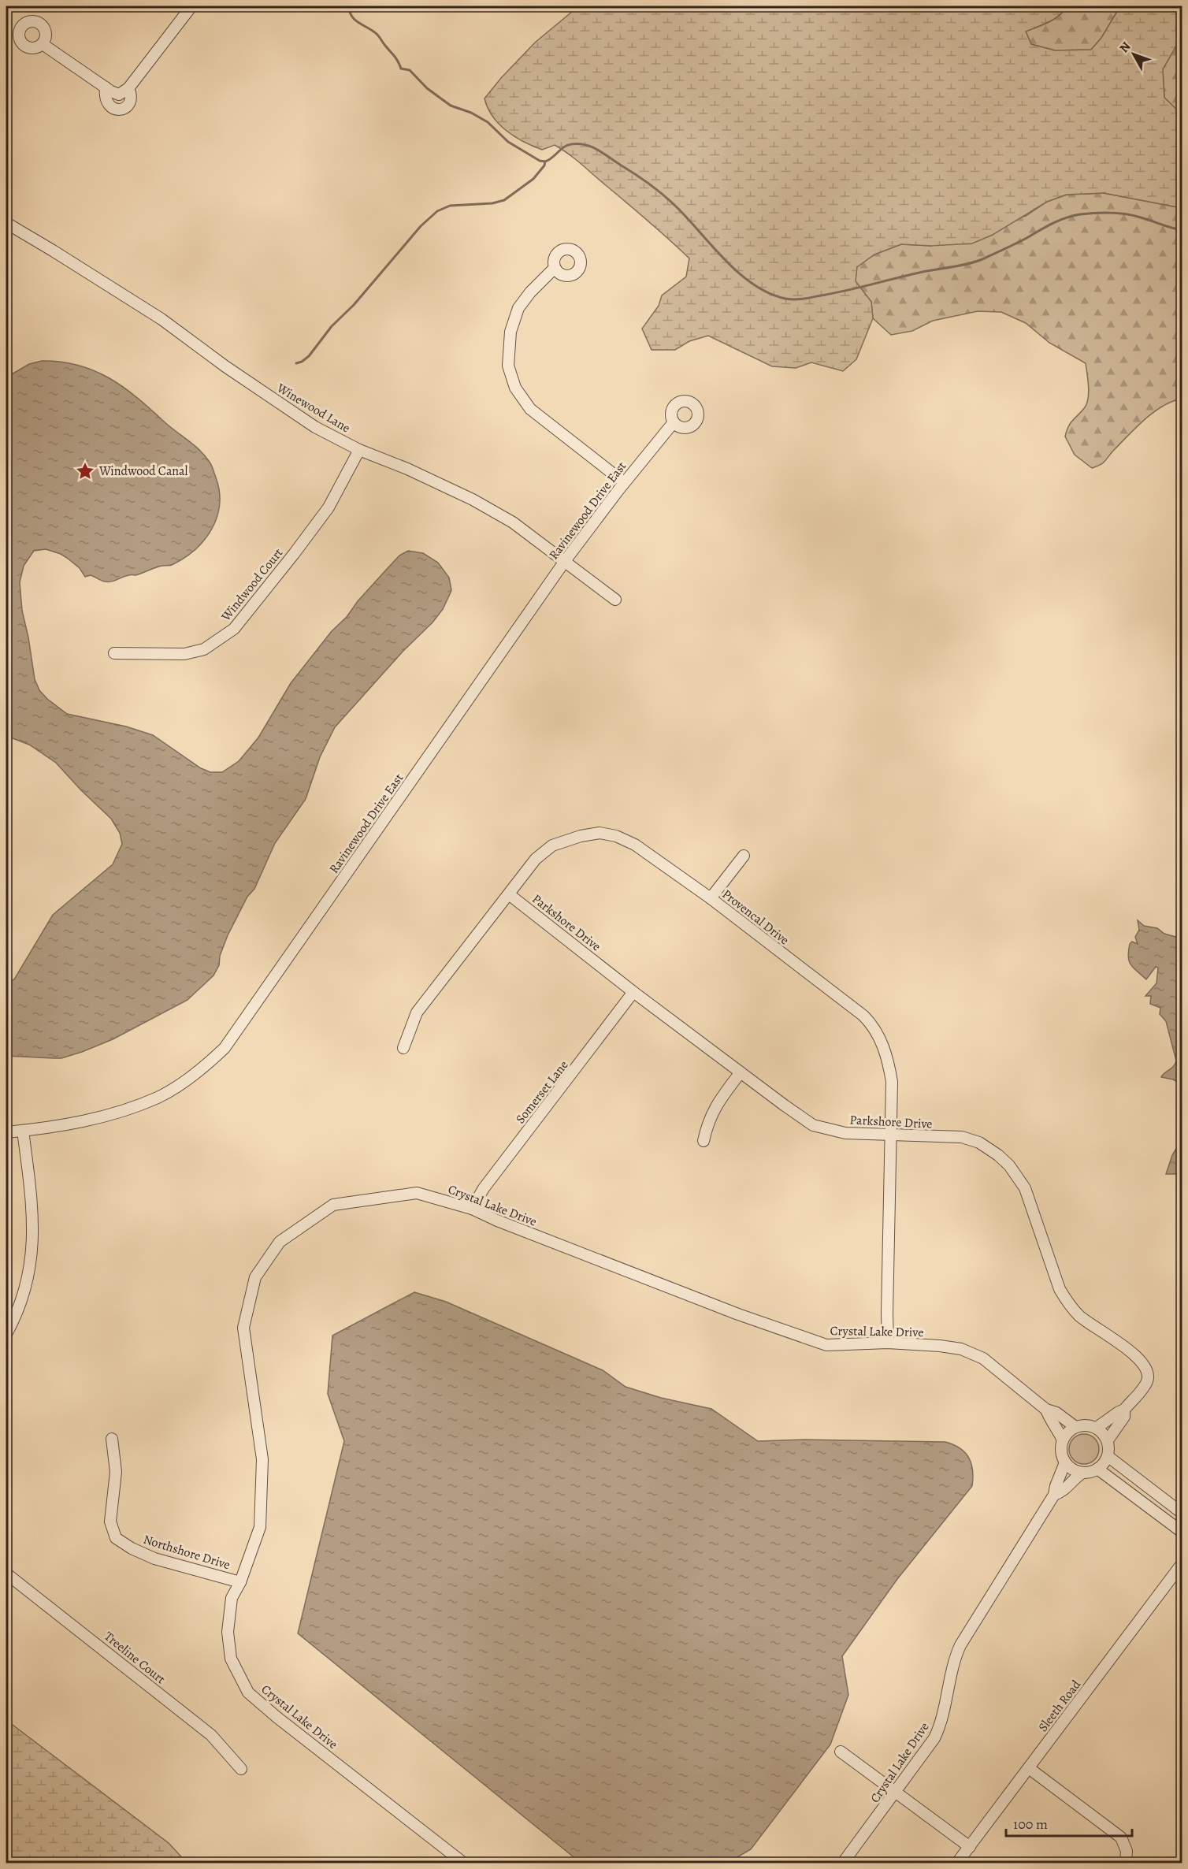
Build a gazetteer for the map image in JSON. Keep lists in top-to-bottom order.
{
  "streets": {
    "street": [
      "Winewood Lane",
      "Ravinewood Drive East",
      "Windwood Court",
      "Provencal Drive",
      "Parkshore Drive",
      "Somerset Lane",
      "Crystal Lake Drive",
      "Northshore Drive",
      "Treeline Court",
      "Sleeth Road"
    ]
  },
  "crossings": [
    ["Winewood Lane", "Ravinewood Drive East"],
    ["Winewood Lane", "Windwood Court"],
    ["Provencal Drive", "Parkshore Drive"],
    ["Provencal Drive", "Crystal Lake Drive"],
    ["Parkshore Drive", "Somerset Lane"],
    ["Parkshore Drive", "Crystal Lake Drive"],
    ["Somerset Lane", "Crystal Lake Drive"],
    ["Crystal Lake Drive", "Northshore Drive"]
  ],
  "places": {
    "place": ["Windwood Canal"]
  },
  "scale_bar": "100 m",
  "north": "top left"
}
